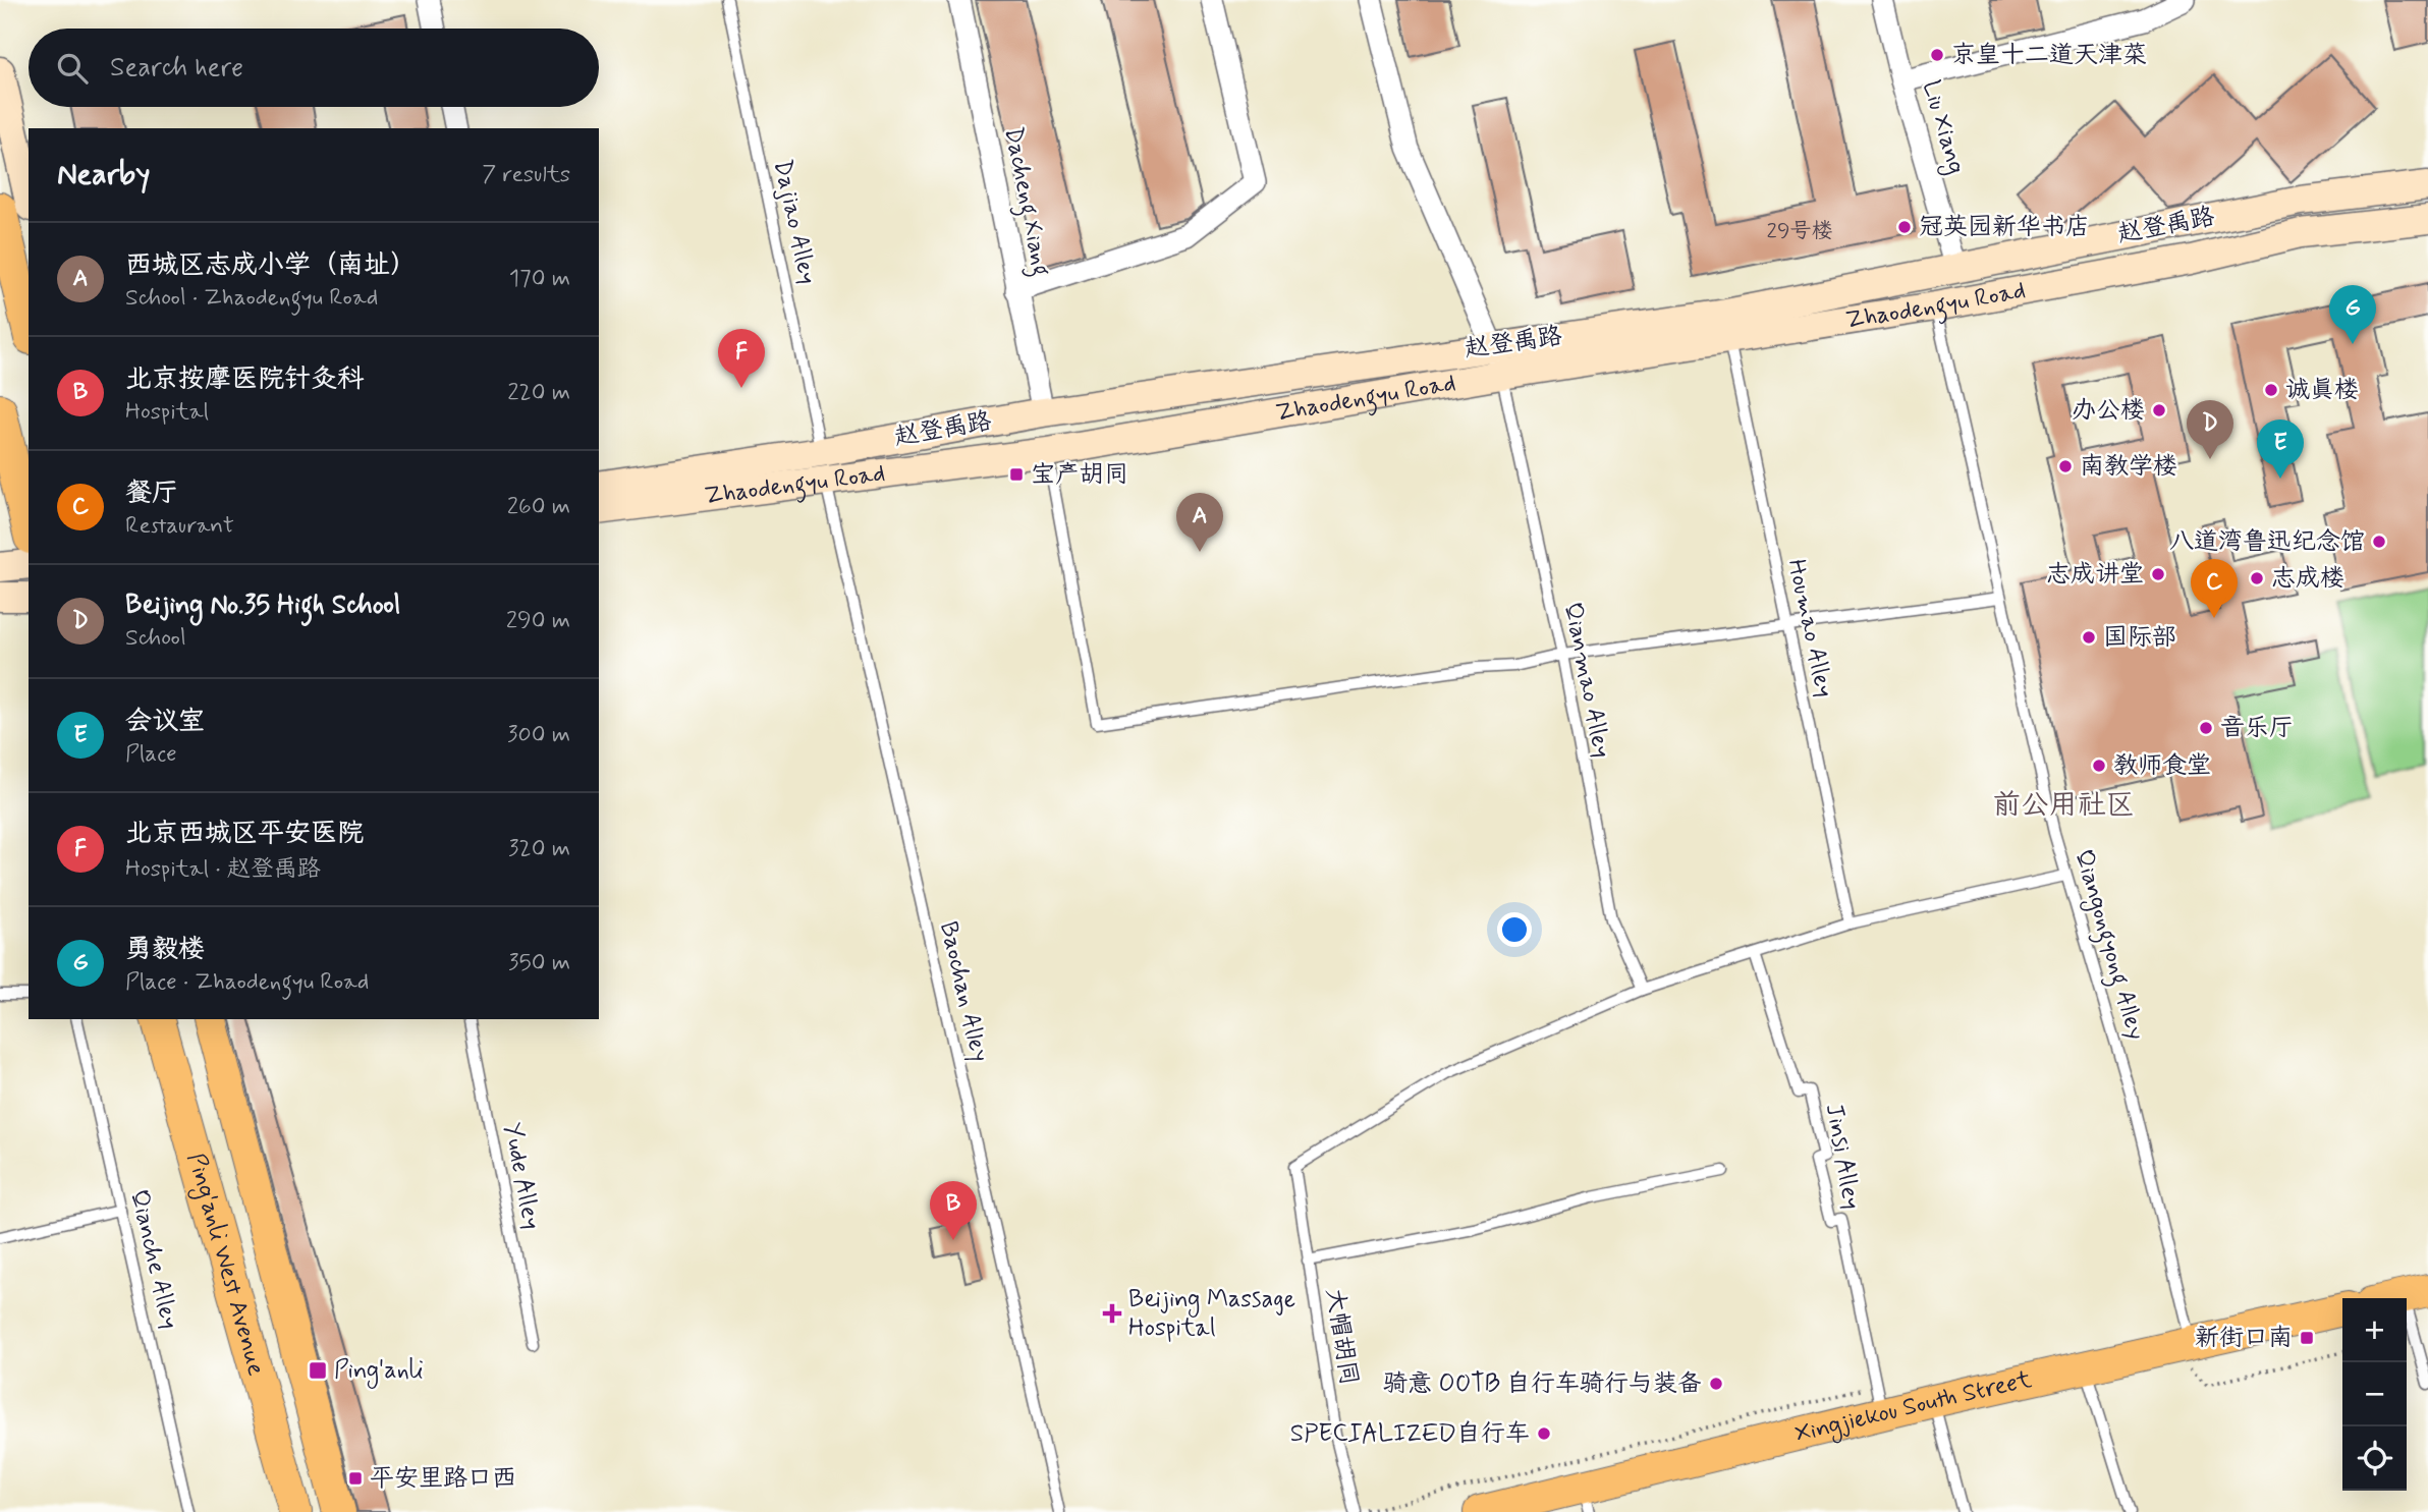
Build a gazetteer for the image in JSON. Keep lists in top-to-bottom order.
{
  "streets": {
    "main road": [
      "赵登禹路",
      "Zhaodengyu Road",
      "Ping'anli West Avenue",
      "Xingjiekou South Street"
    ],
    "street": ["Liu Xiang", "Dacheng Xiang"],
    "lane": [
      "Dajiao Alley",
      "Houmao Alley",
      "Qianmao Alley",
      "Qiangongyong Alley",
      "Baochan Alley",
      "Jinsi Alley",
      "Yude Alley",
      "Qianche Alley",
      "大帽胡同"
    ]
  },
  "crossings": [
    ["Liu Xiang", "赵登禹路"],
    ["Dacheng Xiang", "赵登禹路"],
    ["Dajiao Alley", "赵登禹路"],
    ["Zhaodengyu Road", "Houmao Alley"],
    ["Zhaodengyu Road", "Qianmao Alley"],
    ["Zhaodengyu Road", "Qiangongyong Alley"],
    ["Zhaodengyu Road", "Baochan Alley"],
    ["Qianmao Alley", "大帽胡同"],
    ["Qiangongyong Alley", "Xingjiekou South Street"],
    ["Jinsi Alley", "Xingjiekou South Street"]
  ],
  "districts": ["前公用社区"],
  "places": {
    "other": [
      "京皇十二道天津菜",
      "冠英园新华书店",
      "诚真楼",
      "办公楼",
      "南教学楼",
      "八道湾鲁迅纪念馆",
      "志成讲堂",
      "志成楼",
      "国际部",
      "音乐厅",
      "教师食堂",
      "骑意 OOTB 自行车骑行与装备",
      "SPECIALIZED自行车"
    ],
    "transit": [
      "宝产胡同",
      "新街口南",
      "Ping'anli",
      "平安里路口西"
    ],
    "health": ["Beijing Massage Hospital"]
  },
  "house_numbers": ["29号楼"],
  "page": {
    "search": "Search here",
    "heading": ["Nearby", "7 results"],
    "list": [
      {
        "mark": "A",
        "name": "西城区志成小学（南址）",
        "note": "School · Zhaodengyu Road",
        "value": "170 m"
      },
      {
        "mark": "B",
        "name": "北京按摩医院针灸科",
        "note": "Hospital",
        "value": "220 m"
      },
      {
        "mark": "C",
        "name": "餐厅",
        "note": "Restaurant",
        "value": "260 m"
      },
      {
        "mark": "D",
        "name": "Beijing No.35 High School",
        "note": "School",
        "value": "290 m"
      },
      {
        "mark": "E",
        "name": "会议室",
        "note": "Place",
        "value": "300 m"
      },
      {
        "mark": "F",
        "name": "北京西城区平安医院",
        "note": "Hospital · 赵登禹路",
        "value": "320 m"
      },
      {
        "mark": "G",
        "name": "勇毅楼",
        "note": "Place · Zhaodengyu Road",
        "value": "350 m"
      }
    ],
    "pins": [
      "G",
      "F",
      "D",
      "E",
      "A",
      "C",
      "B"
    ],
    "map_buttons": ["+", "−"]
  }
}
